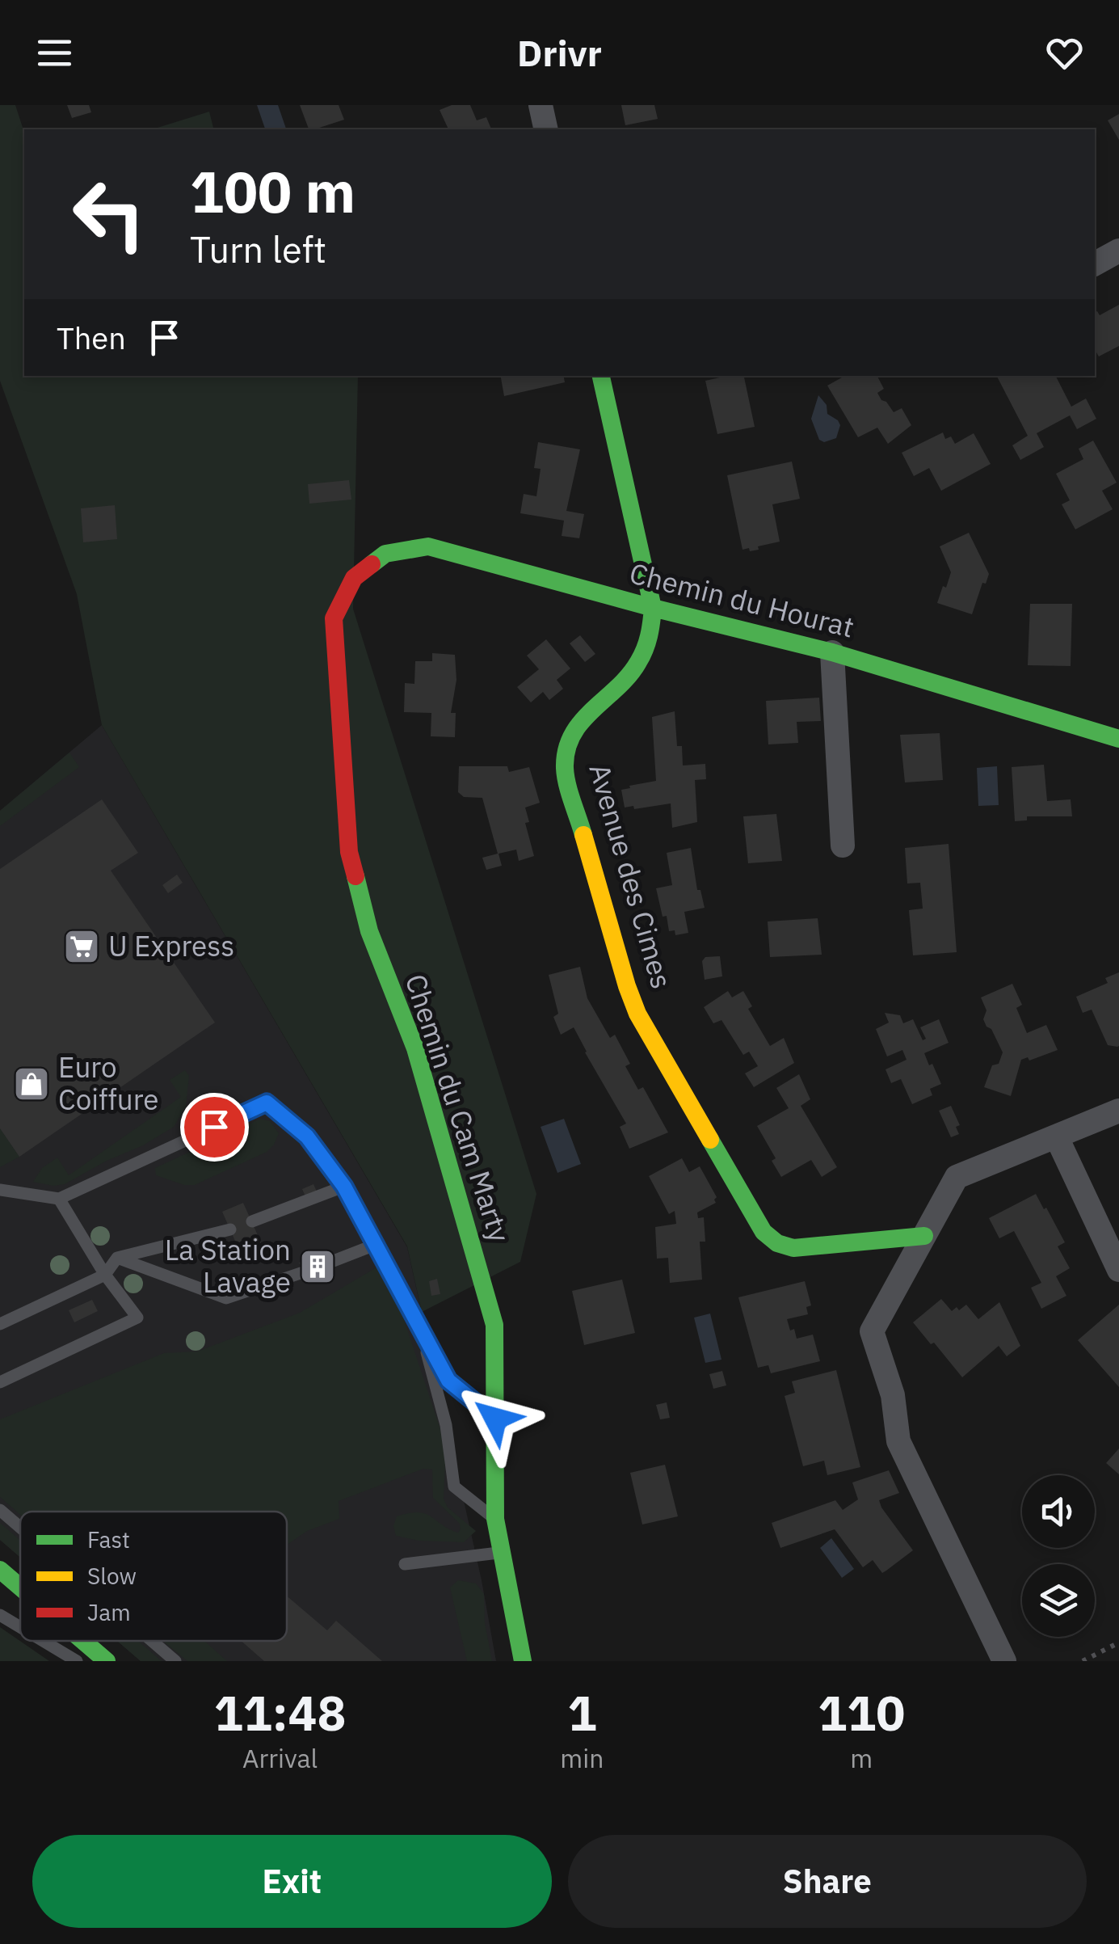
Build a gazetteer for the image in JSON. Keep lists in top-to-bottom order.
{
  "streets": {
    "street": ["Chemin du Hourat", "Avenue des Cimes", "Chemin du Cam Marty"]
  },
  "crossings": [
    ["Chemin du Hourat", "Avenue des Cimes"],
    ["Chemin du Hourat", "Chemin du Cam Marty"]
  ],
  "places": {
    "supermarket": ["U Express"],
    "shop": ["Euro Coiffure"],
    "building": ["La Station Lavage"]
  },
  "legend": ["Fast", "Slow", "Jam"],
  "page": {
    "header": "Drivr",
    "turn": ["100 m", "Turn left"],
    "then": "Then",
    "eta": [
      "11:48",
      "Arrival",
      "1",
      "min",
      "110",
      "m"
    ],
    "buttons": ["Exit", "Share"]
  }
}
